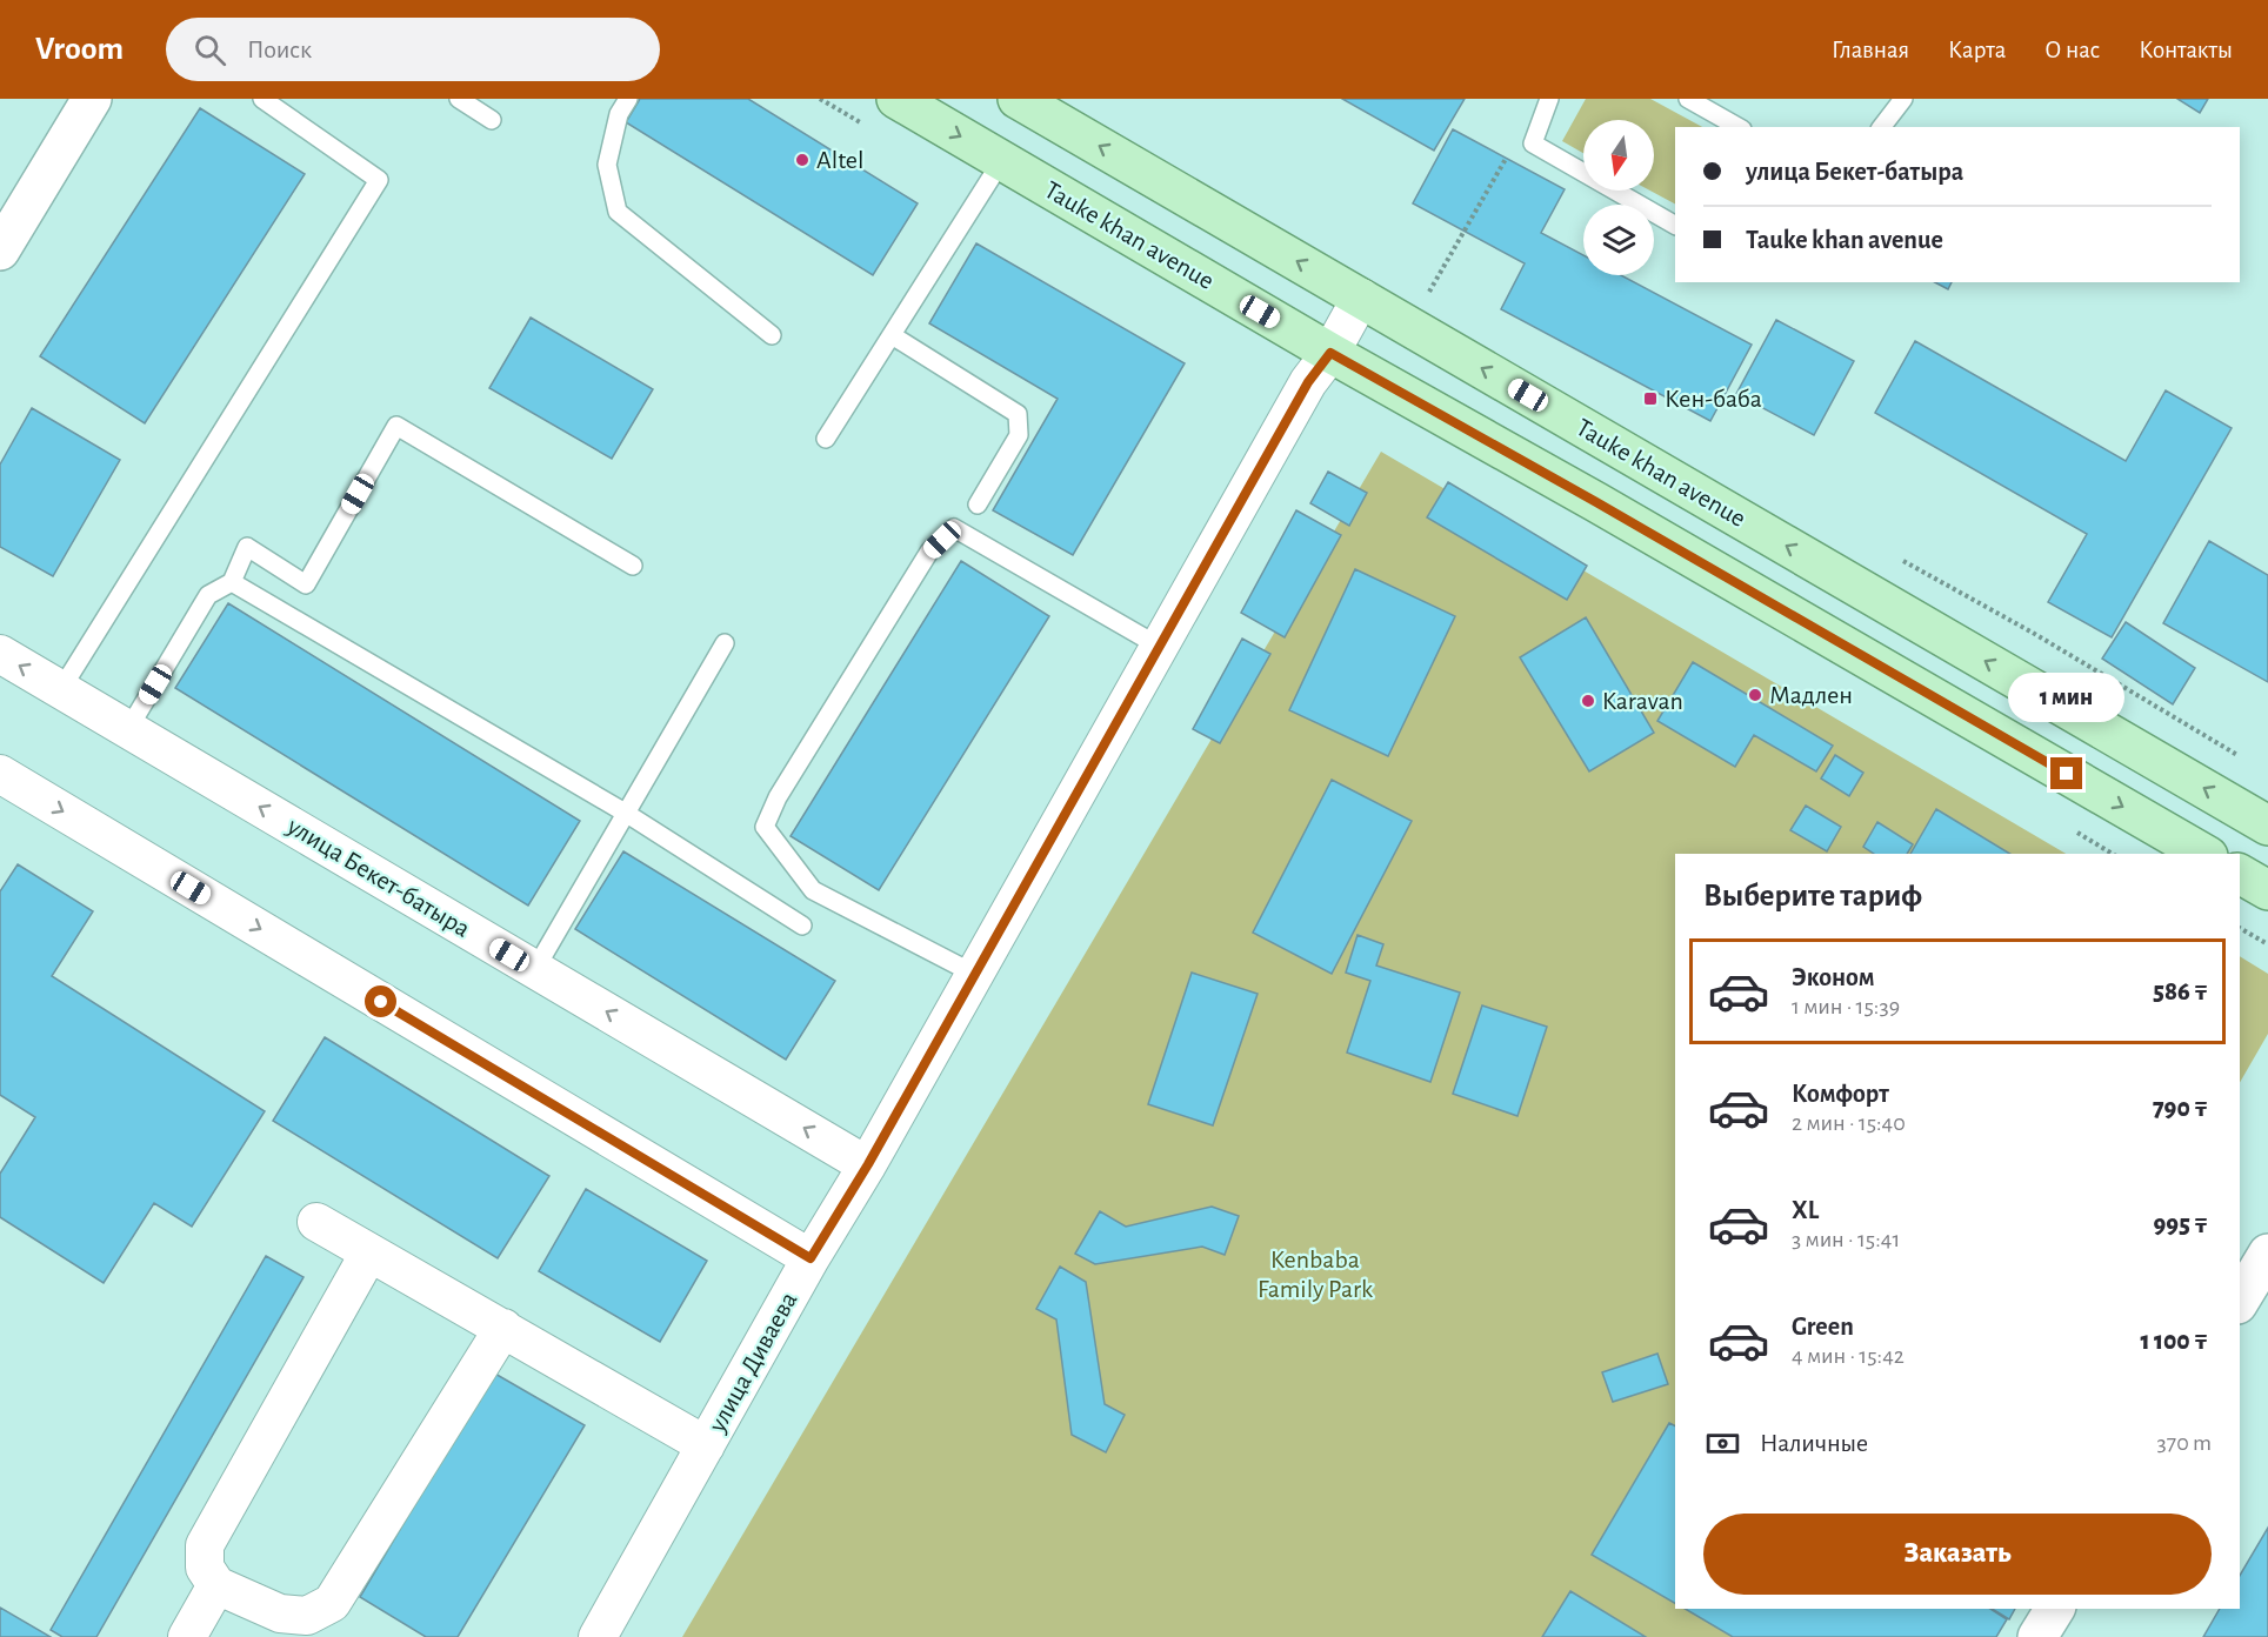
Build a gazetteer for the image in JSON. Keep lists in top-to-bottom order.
{
  "streets": {
    "main road": ["Tauke khan avenue"],
    "street": ["улица Бекет-батыра", "улица Диваева"]
  },
  "crossings": [
    ["Tauke khan avenue", "улица Диваева"],
    ["улица Бекет-батыра", "улица Диваева"]
  ],
  "parks": ["Kenbaba Family Park"],
  "places": {
    "other": ["Altel", "Мадлен", "Karavan"],
    "transit": ["Кен-баба"]
  },
  "north": "bottom",
  "page": {
    "header": "Vroom",
    "search": "Поиск",
    "nav": [
      "Главная",
      "Карта",
      "О нас",
      "Контакты"
    ],
    "banner": ["улица Бекет-батыра", "Tauke khan avenue"],
    "bubble": "1 мин",
    "heading": "Выберите тариф",
    "list": [
      {
        "name": "Эконом",
        "note": "1 мин · 15:39",
        "value": "586 ₸"
      },
      {
        "name": "Комфорт",
        "note": "2 мин · 15:40",
        "value": "790 ₸"
      },
      {
        "name": "XL",
        "note": "3 мин · 15:41",
        "value": "995 ₸"
      },
      {
        "name": "Green",
        "note": "4 мин · 15:42",
        "value": "1 100 ₸"
      }
    ],
    "pay": ["Наличные", "370 m"],
    "buttons": "Заказать"
  }
}
